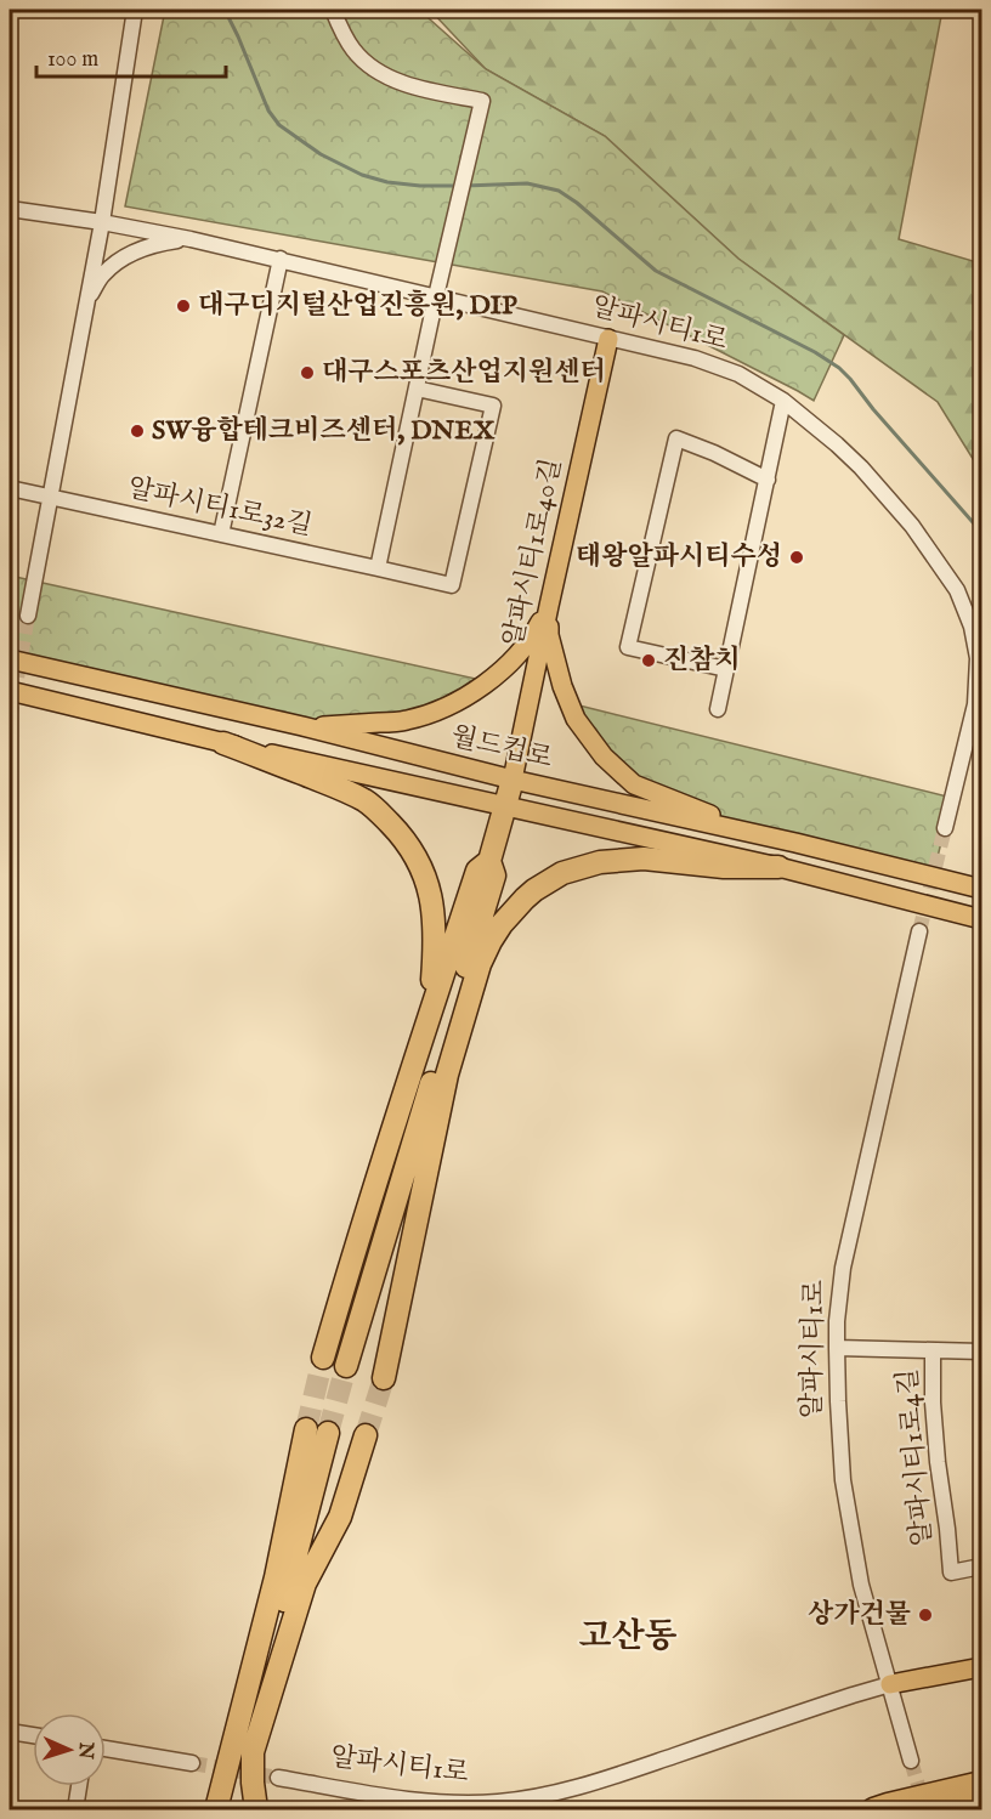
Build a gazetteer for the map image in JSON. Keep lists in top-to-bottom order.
{
  "streets": {
    "main road": ["알파시티1로", "알파시티1로40길", "월드컵로"],
    "street": ["알파시티1로32길", "알파시티1로4길"]
  },
  "crossings": [
    ["알파시티1로", "알파시티1로40길"],
    ["알파시티1로", "알파시티1로4길"],
    ["알파시티1로40길", "월드컵로"]
  ],
  "districts": ["고산동"],
  "places": [
    "대구디지털산업진흥원, DIP",
    "대구스포츠산업지원센터",
    "SW융합테크비즈센터, DNEX",
    "태왕알파시티수성",
    "진참치",
    "상가건물"
  ],
  "scale_bar": "100 m",
  "north": "right"
}
